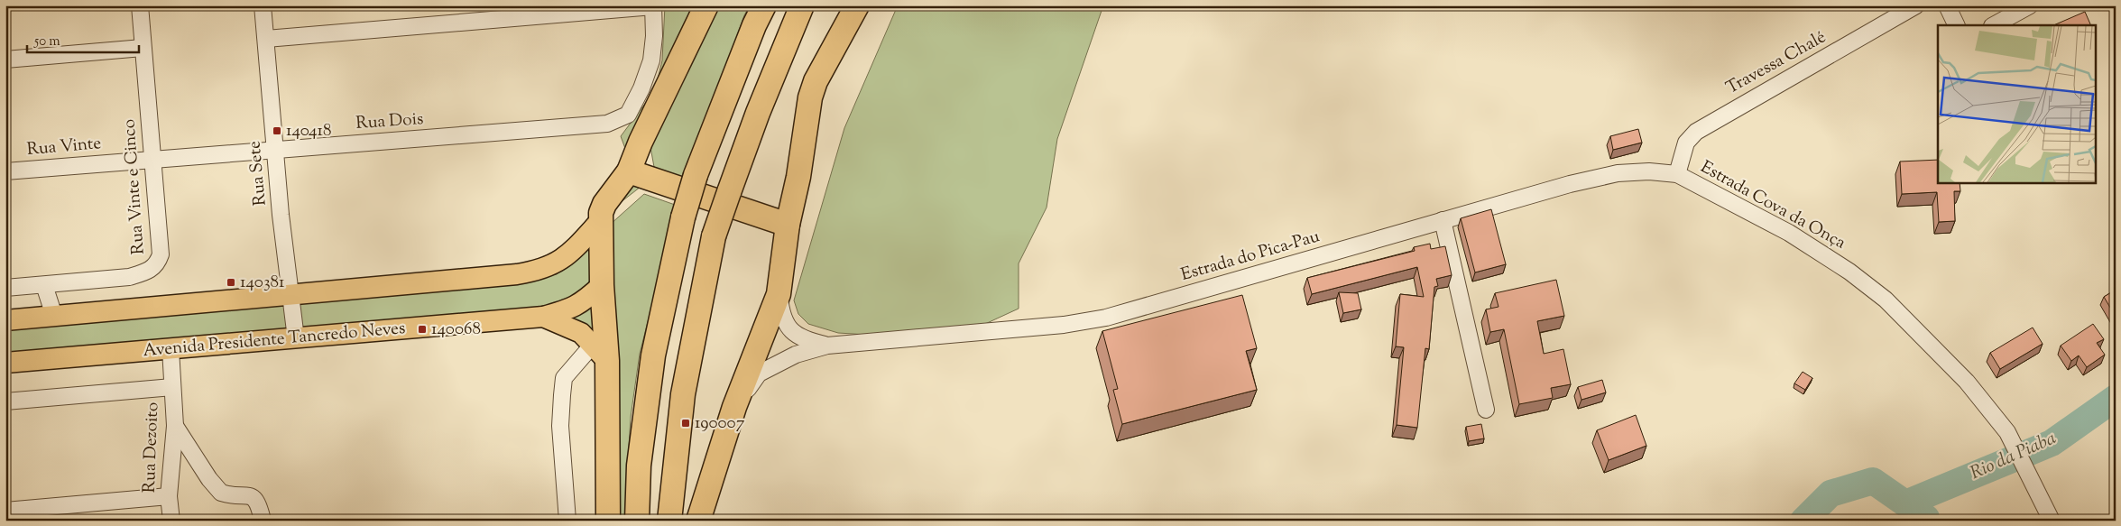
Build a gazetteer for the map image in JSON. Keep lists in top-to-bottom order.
{
  "streets": {
    "main road": ["Avenida Presidente Tancredo Neves"],
    "street": [
      "Travessa Chalé",
      "Rua Dois",
      "Rua Vinte",
      "Rua Sete",
      "Rua Vinte e Cinco",
      "Estrada Cova da Onça",
      "Estrada do Pica-Pau",
      "Rua Dezoito"
    ]
  },
  "crossings": [
    ["Travessa Chalé", "Estrada Cova da Onça"],
    ["Travessa Chalé", "Estrada do Pica-Pau"],
    ["Rua Dois", "Rua Vinte"],
    ["Rua Dois", "Rua Sete"],
    ["Rua Dois", "Rua Vinte e Cinco"],
    ["Rua Vinte", "Rua Vinte e Cinco"],
    ["Rua Sete", "Avenida Presidente Tancredo Neves"],
    ["Estrada Cova da Onça", "Estrada do Pica-Pau"],
    ["Avenida Presidente Tancredo Neves", "Rua Dezoito"]
  ],
  "water": ["Rio da Piaba"],
  "places": {
    "transit": [
      "140418",
      "140381",
      "140068",
      "190007"
    ]
  },
  "scale_bar": "50 m"
}
